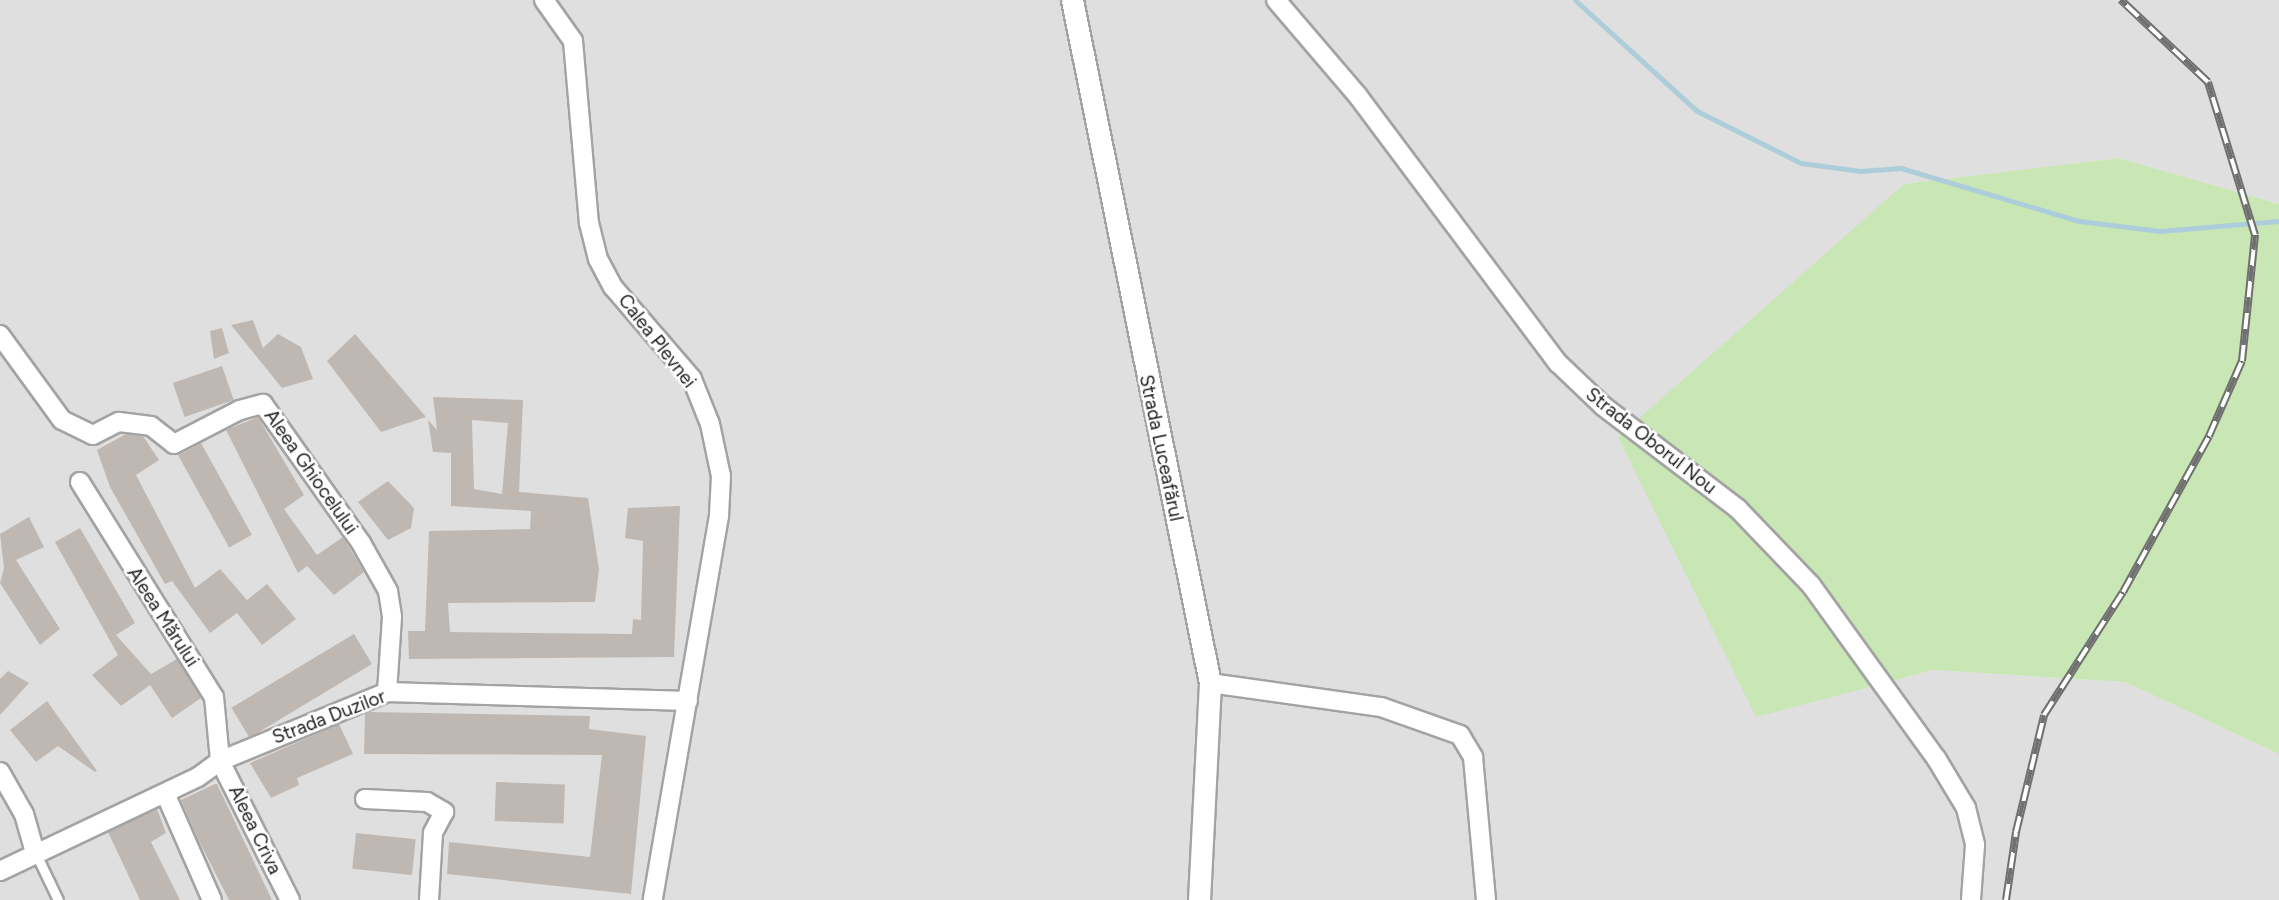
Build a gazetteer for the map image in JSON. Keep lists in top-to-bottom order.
{
  "streets": {
    "street": [
      "Calea Plevnei",
      "Strada Oborul Nou",
      "Strada Luceafărul",
      "Aleea Ghiocelului",
      "Aleea Mărului",
      "Strada Duzilor",
      "Aleea Criva"
    ]
  },
  "crossings": [
    ["Calea Plevnei", "Strada Duzilor"],
    ["Aleea Ghiocelului", "Strada Duzilor"],
    ["Aleea Mărului", "Strada Duzilor"],
    ["Aleea Mărului", "Aleea Criva"],
    ["Strada Duzilor", "Aleea Criva"]
  ]
}
